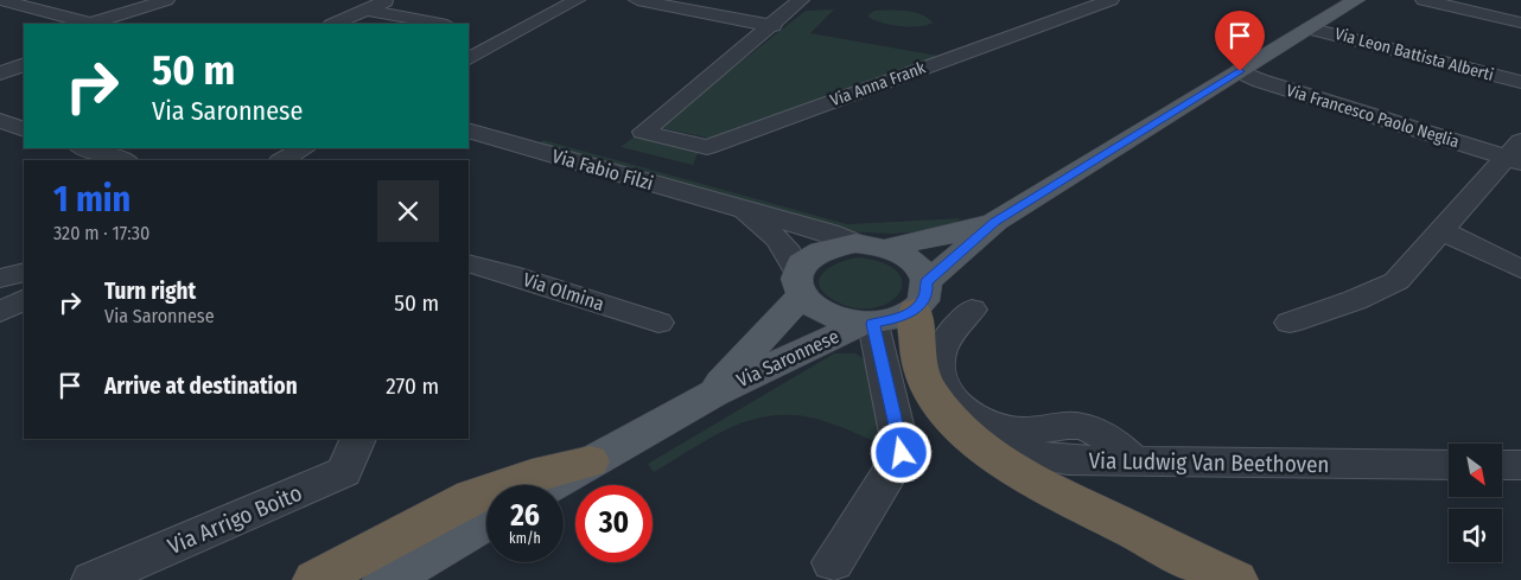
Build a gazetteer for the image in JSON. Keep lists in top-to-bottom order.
{
  "streets": {
    "main road": ["Via Saronnese"],
    "street": [
      "Via Leon Battista Alberti",
      "Via Anna Frank",
      "Via Francesco Paolo Neglia",
      "Via Fabio Filzi",
      "Via Olmina",
      "Via Ludwig Van Beethoven",
      "Via Arrigo Boito"
    ]
  },
  "crossings": [
    ["Via Leon Battista Alberti", "Via Saronnese"],
    ["Via Francesco Paolo Neglia", "Via Saronnese"],
    ["Via Fabio Filzi", "Via Saronnese"]
  ],
  "north": "bottom right",
  "page": {
    "turn": ["50 m", "Via Saronnese"],
    "heading": ["1 min", "320 m · 17:30"],
    "list": [
      {
        "name": "Turn right",
        "note": "Via Saronnese",
        "value": "50 m"
      },
      {
        "name": "Arrive at destination",
        "value": "270 m"
      }
    ],
    "speed": "26 km/h",
    "limit": "30"
  }
}
